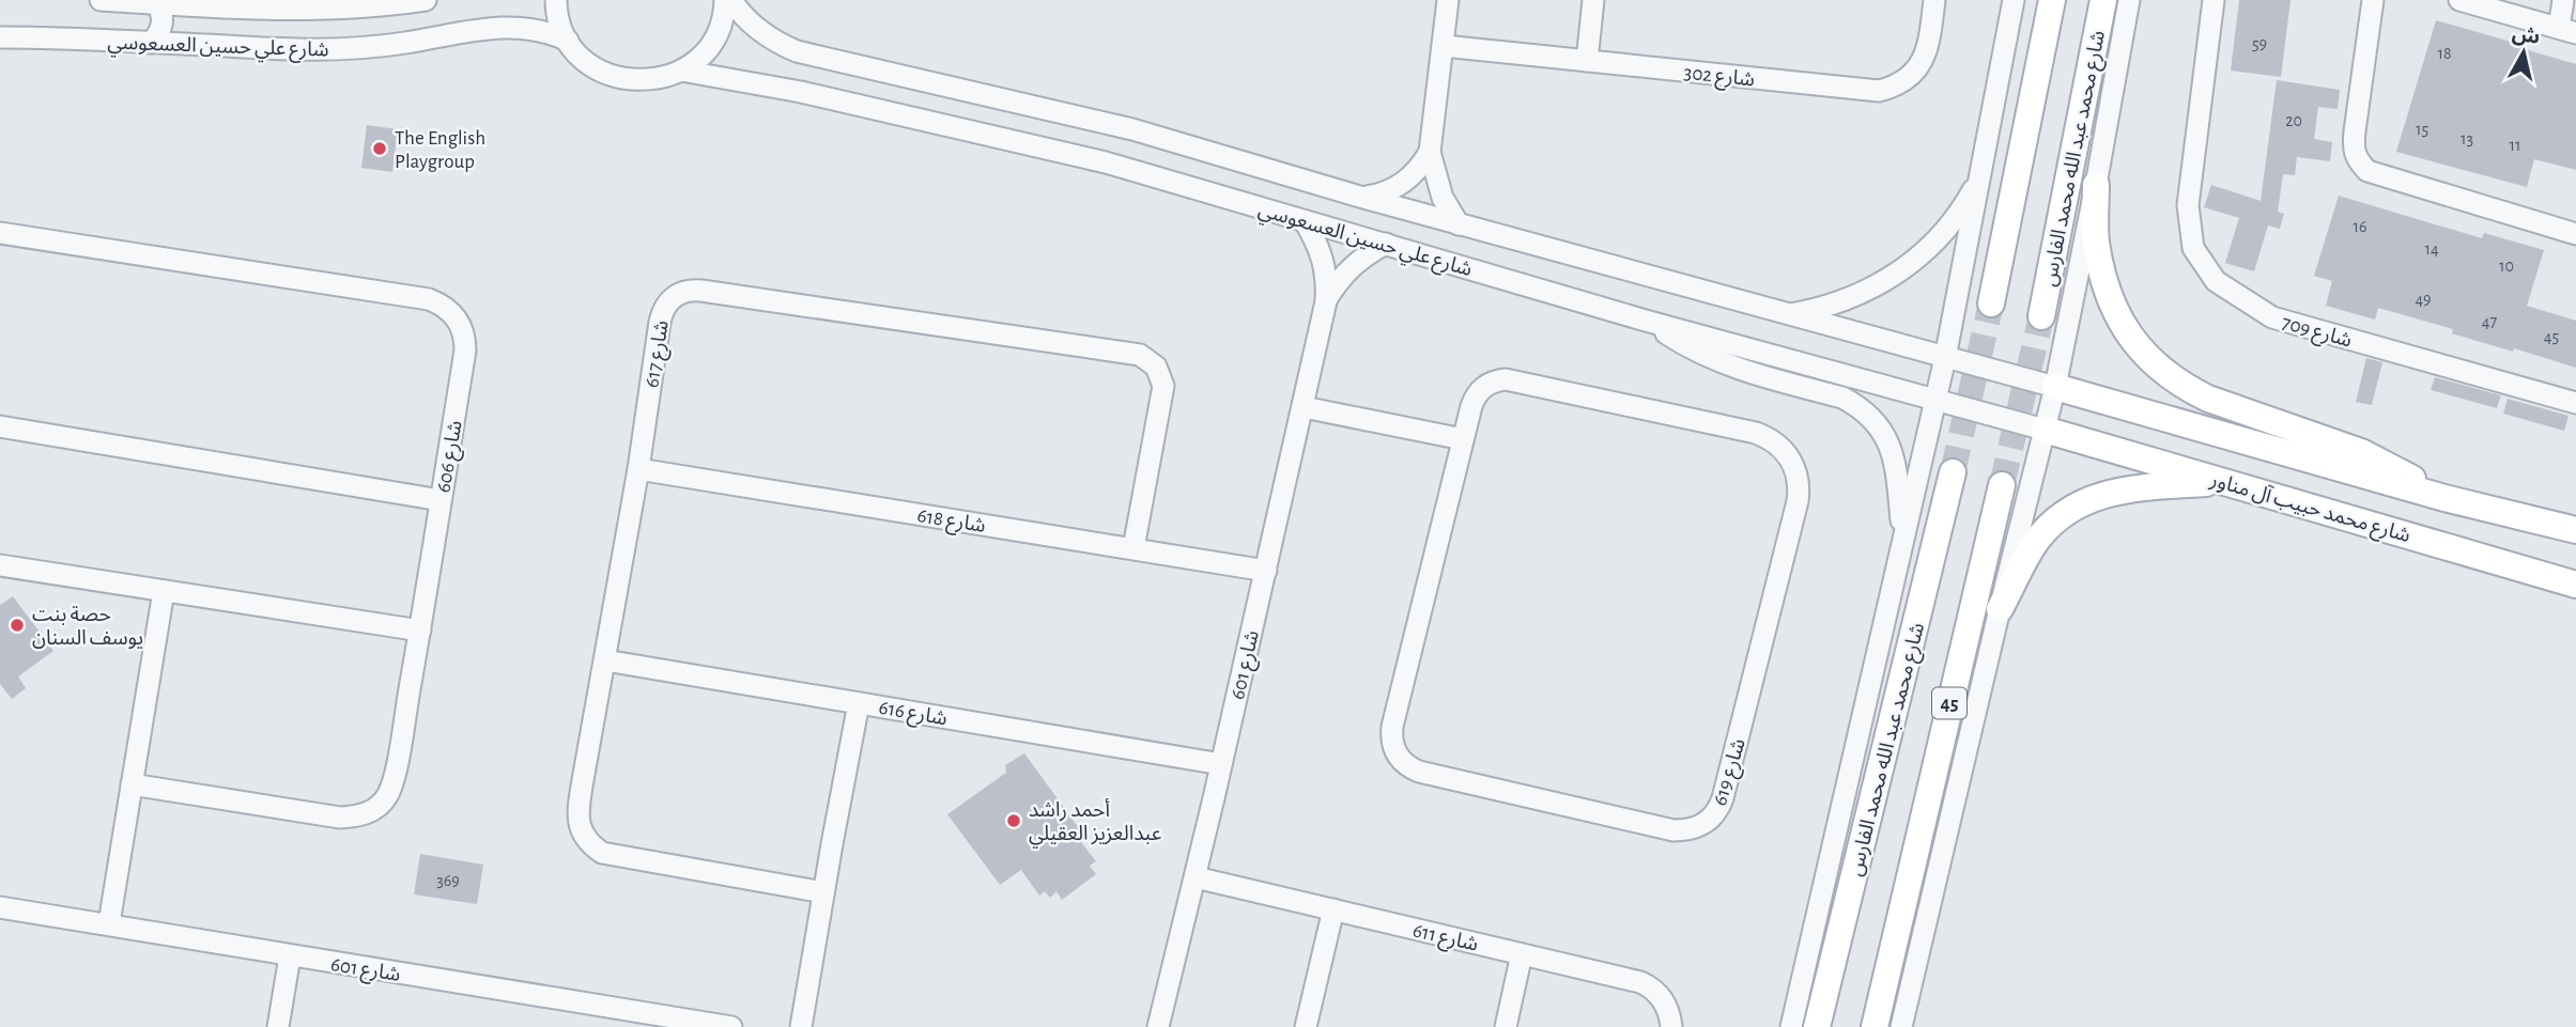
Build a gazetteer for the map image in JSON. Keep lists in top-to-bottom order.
{
  "streets": {
    "main road": ["شارع محمد عبد الله محمد الفارس", "شارع محمد حبيب آل مناور", "45"],
    "street": [
      "شارع علي حسين العسعوسي",
      "شارع 302",
      "شارع 709",
      "شارع 617",
      "شارع 606",
      "شارع 618",
      "شارع 601",
      "شارع 616",
      "شارع 619",
      "شارع 611"
    ]
  },
  "crossings": [
    ["شارع علي حسين العسعوسي", "شارع محمد حبيب آل مناور"],
    ["شارع علي حسين العسعوسي", "شارع 601"],
    ["شارع 617", "شارع 618"],
    ["شارع 617", "شارع 616"],
    ["شارع 618", "شارع 601"],
    ["شارع 601", "شارع 616"],
    ["شارع 601", "شارع 611"]
  ],
  "places": ["The English Playgroup", "حصة بنت يوسف السنان", "أحمد راشد عبدالعزيز العقيلي"],
  "house_numbers": [
    "59",
    "18",
    "20",
    "15",
    "13",
    "11",
    "16",
    "14",
    "10",
    "49",
    "47",
    "45",
    "369"
  ],
  "north": "top"
}
